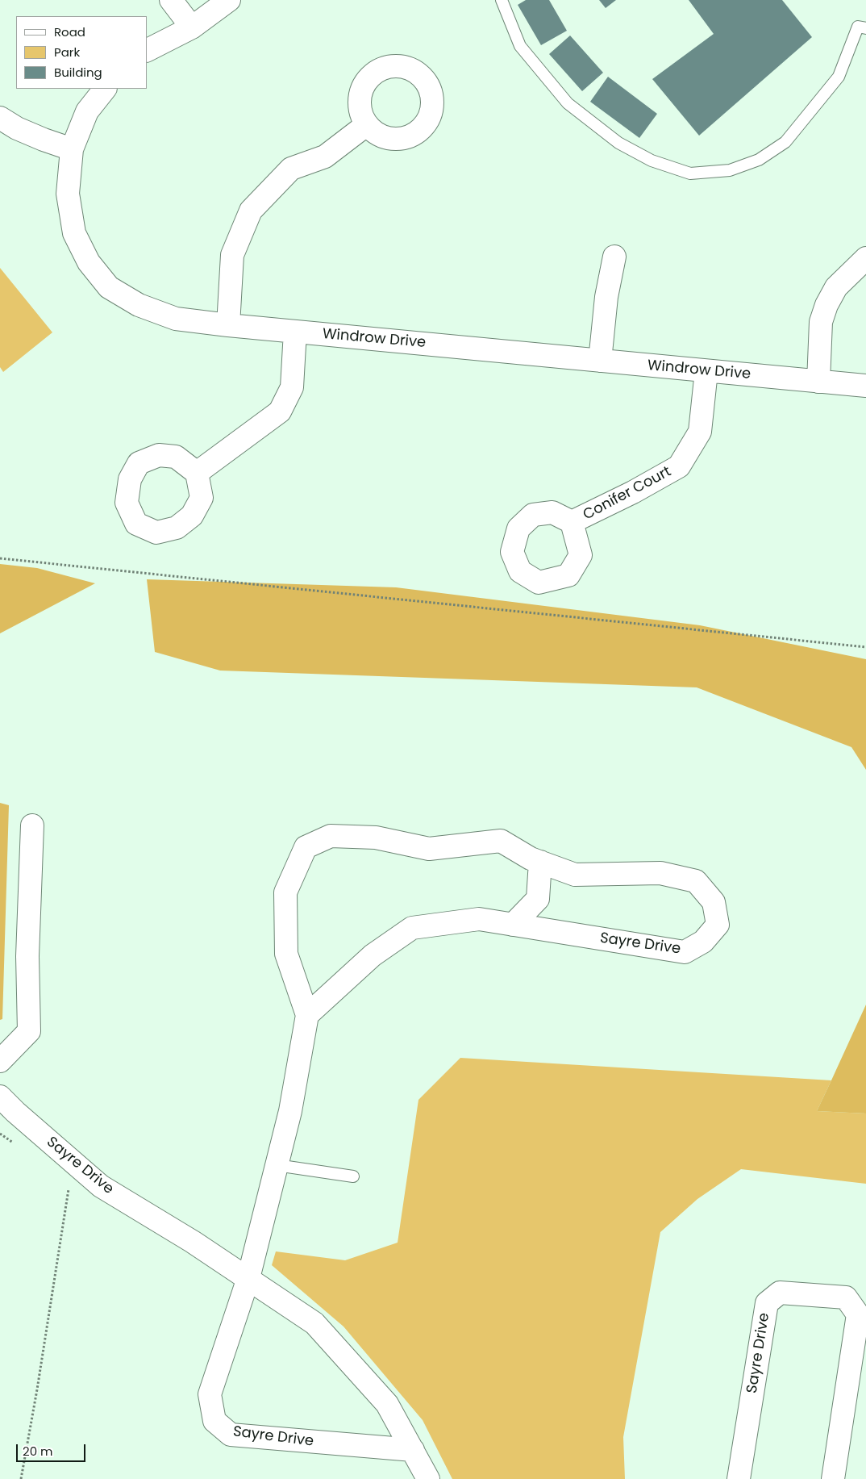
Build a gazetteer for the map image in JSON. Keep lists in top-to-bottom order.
{
  "streets": {
    "street": ["Windrow Drive", "Conifer Court", "Sayre Drive"]
  },
  "crossings": [
    ["Windrow Drive", "Conifer Court"]
  ],
  "legend": ["Road", "Park", "Building"],
  "scale_bar": "20 m"
}
